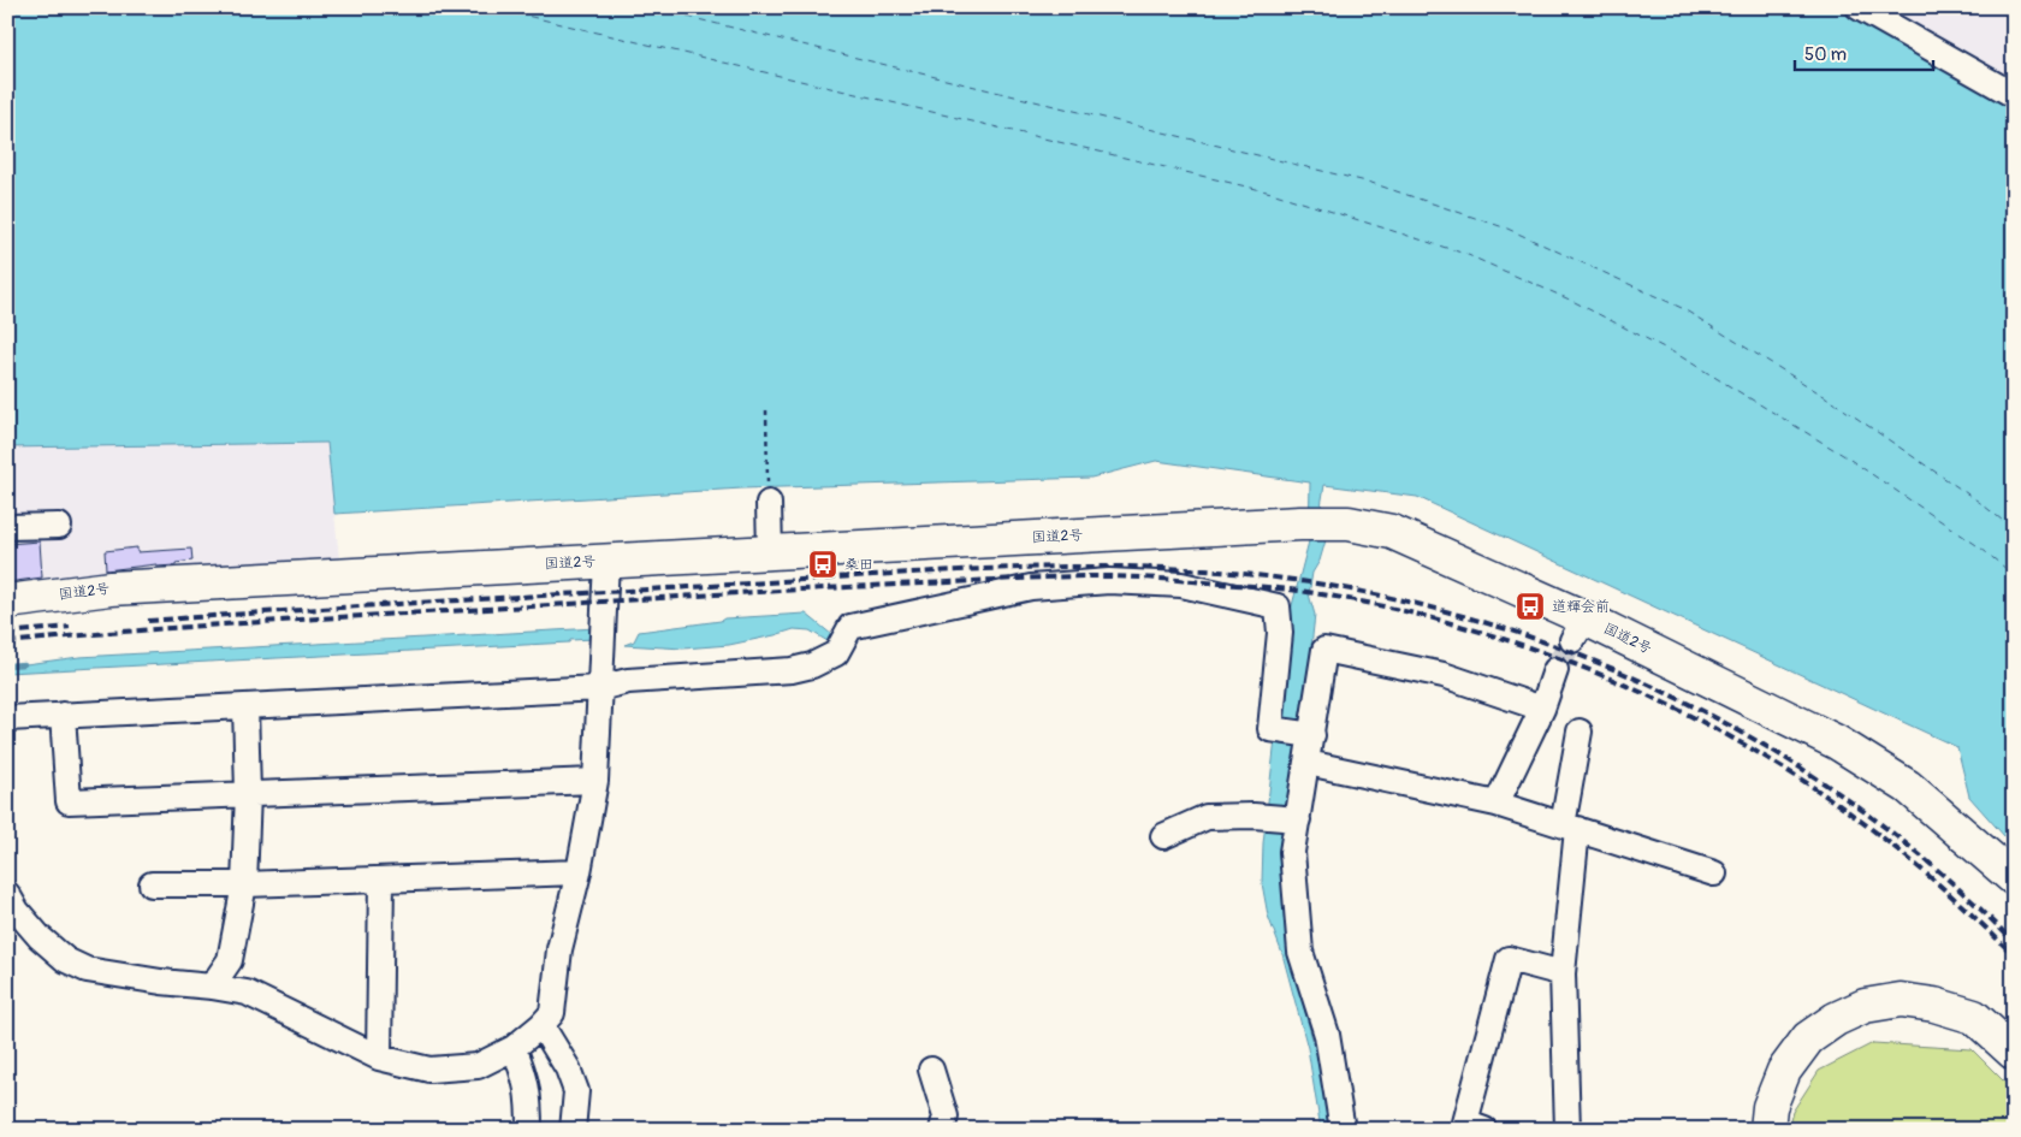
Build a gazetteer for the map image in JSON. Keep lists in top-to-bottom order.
{
  "streets": {
    "highway": ["国道2号"]
  },
  "places": {
    "bus stop": ["桑田", "道輝会前"]
  },
  "scale_bar": "50 m"
}
